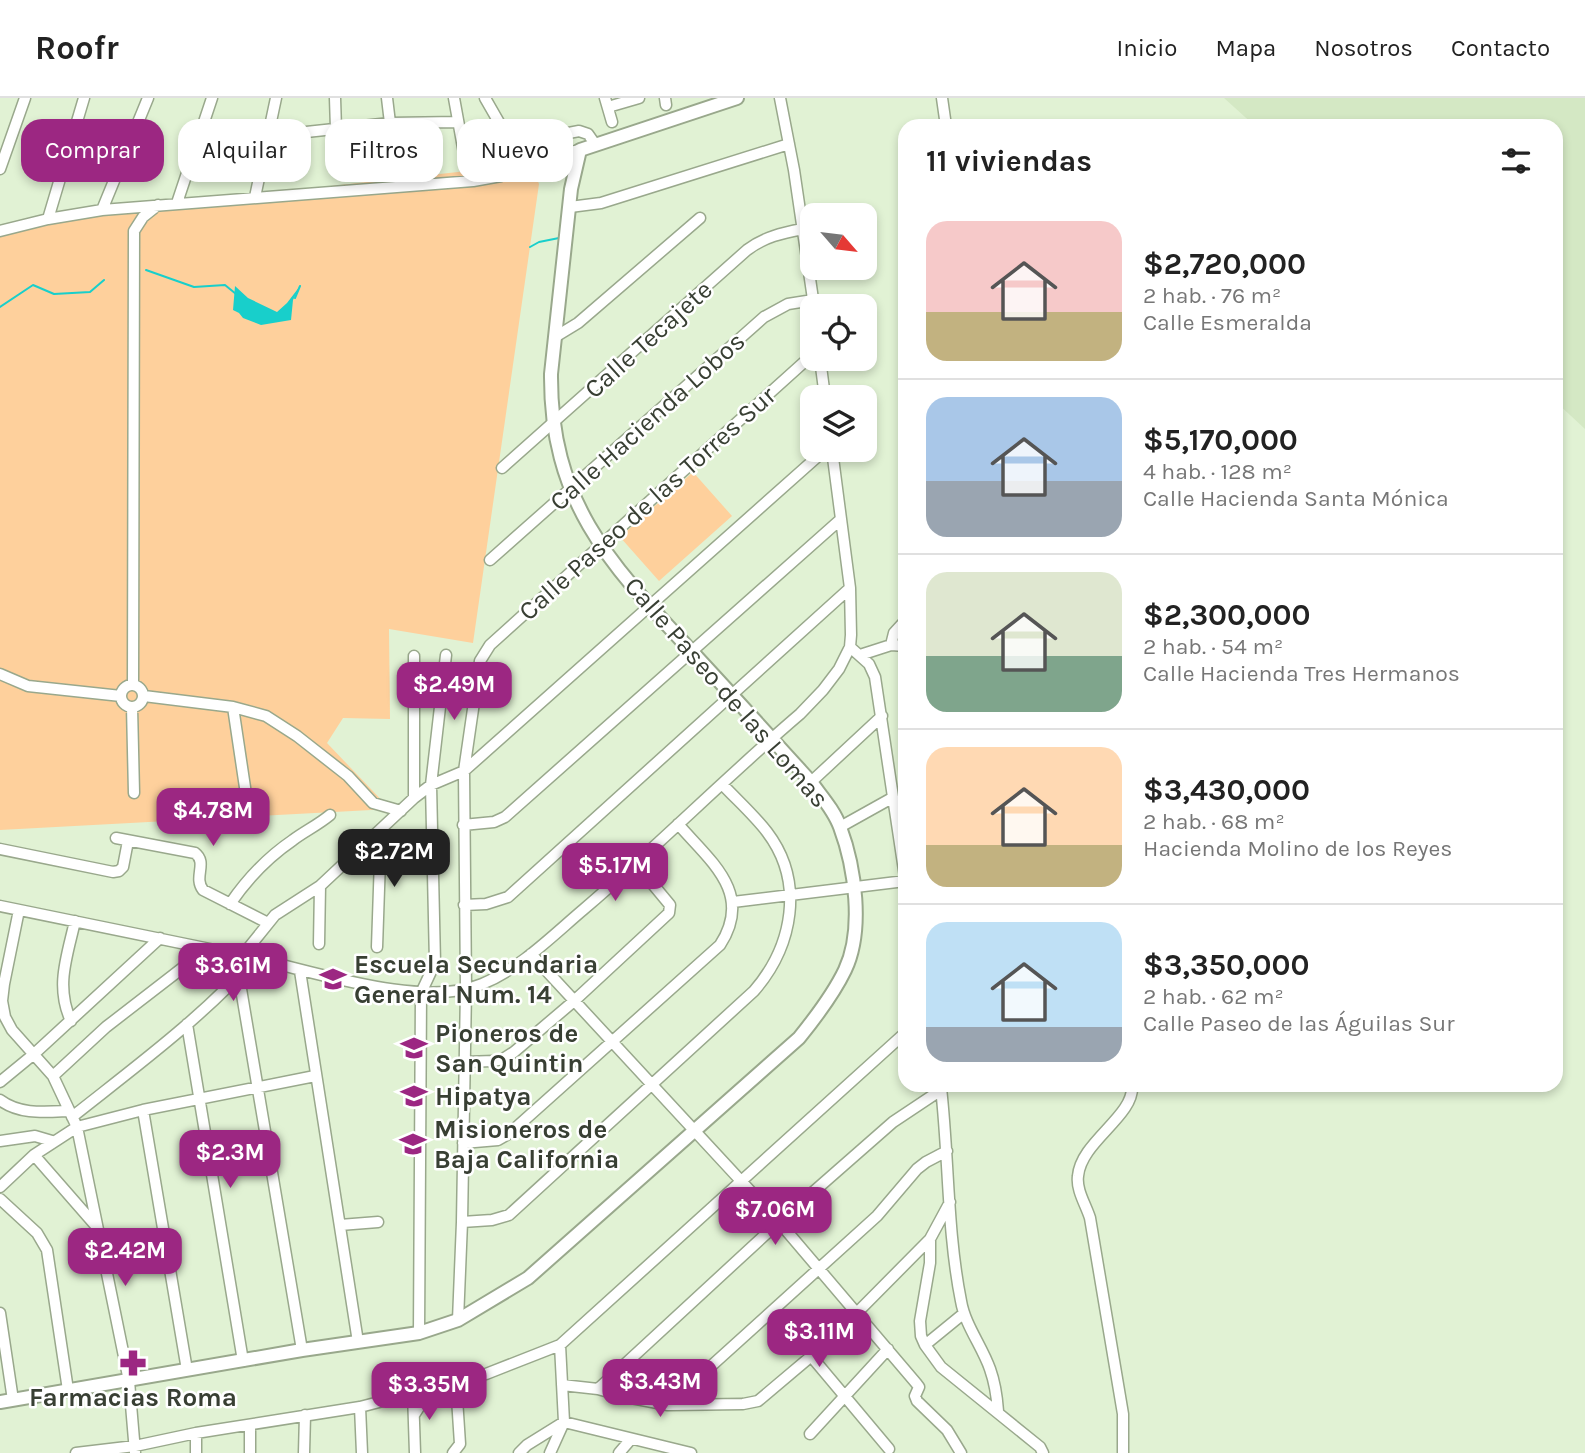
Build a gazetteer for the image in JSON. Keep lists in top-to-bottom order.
{
  "streets": {
    "main road": ["Calle Paseo de las Lomas"],
    "street": ["Calle Tecajete", "Calle Hacienda Lobos", "Calle Paseo de las Torres Sur"]
  },
  "crossings": [
    ["Calle Tecajete", "Calle Paseo de las Lomas"],
    ["Calle Hacienda Lobos", "Calle Paseo de las Lomas"],
    ["Calle Paseo de las Torres Sur", "Calle Paseo de las Lomas"]
  ],
  "places": {
    "school or university": [
      "Escuela Secundaria General Num. 14",
      "Pioneros de San Quintin",
      "Hipatya",
      "Misioneros de Baja California"
    ],
    "pharmacy": ["Farmacias Roma"]
  },
  "north": "bottom right",
  "page": {
    "header": "Roofr",
    "nav": [
      "Inicio",
      "Mapa",
      "Nosotros",
      "Contacto"
    ],
    "chip": [
      "Comprar",
      "Alquilar",
      "Filtros",
      "Nuevo"
    ],
    "heading": "11 viviendas",
    "list": [
      {
        "name": "$2,720,000",
        "note": "2 hab. · 76 m² · Calle Esmeralda"
      },
      {
        "name": "$5,170,000",
        "note": "4 hab. · 128 m² · Calle Hacienda Santa Mónica"
      },
      {
        "name": "$2,300,000",
        "note": "2 hab. · 54 m² · Calle Hacienda Tres Hermanos"
      },
      {
        "name": "$3,430,000",
        "note": "2 hab. · 68 m² · Hacienda Molino de los Reyes"
      },
      {
        "name": "$3,350,000",
        "note": "2 hab. · 62 m² · Calle Paseo de las Águilas Sur"
      }
    ],
    "price": [
      "$2.49M",
      "$4.78M",
      "$2.72M",
      "$5.17M",
      "$3.61M",
      "$2.3M",
      "$7.06M",
      "$2.42M",
      "$3.11M",
      "$3.43M",
      "$3.35M"
    ]
  }
}
